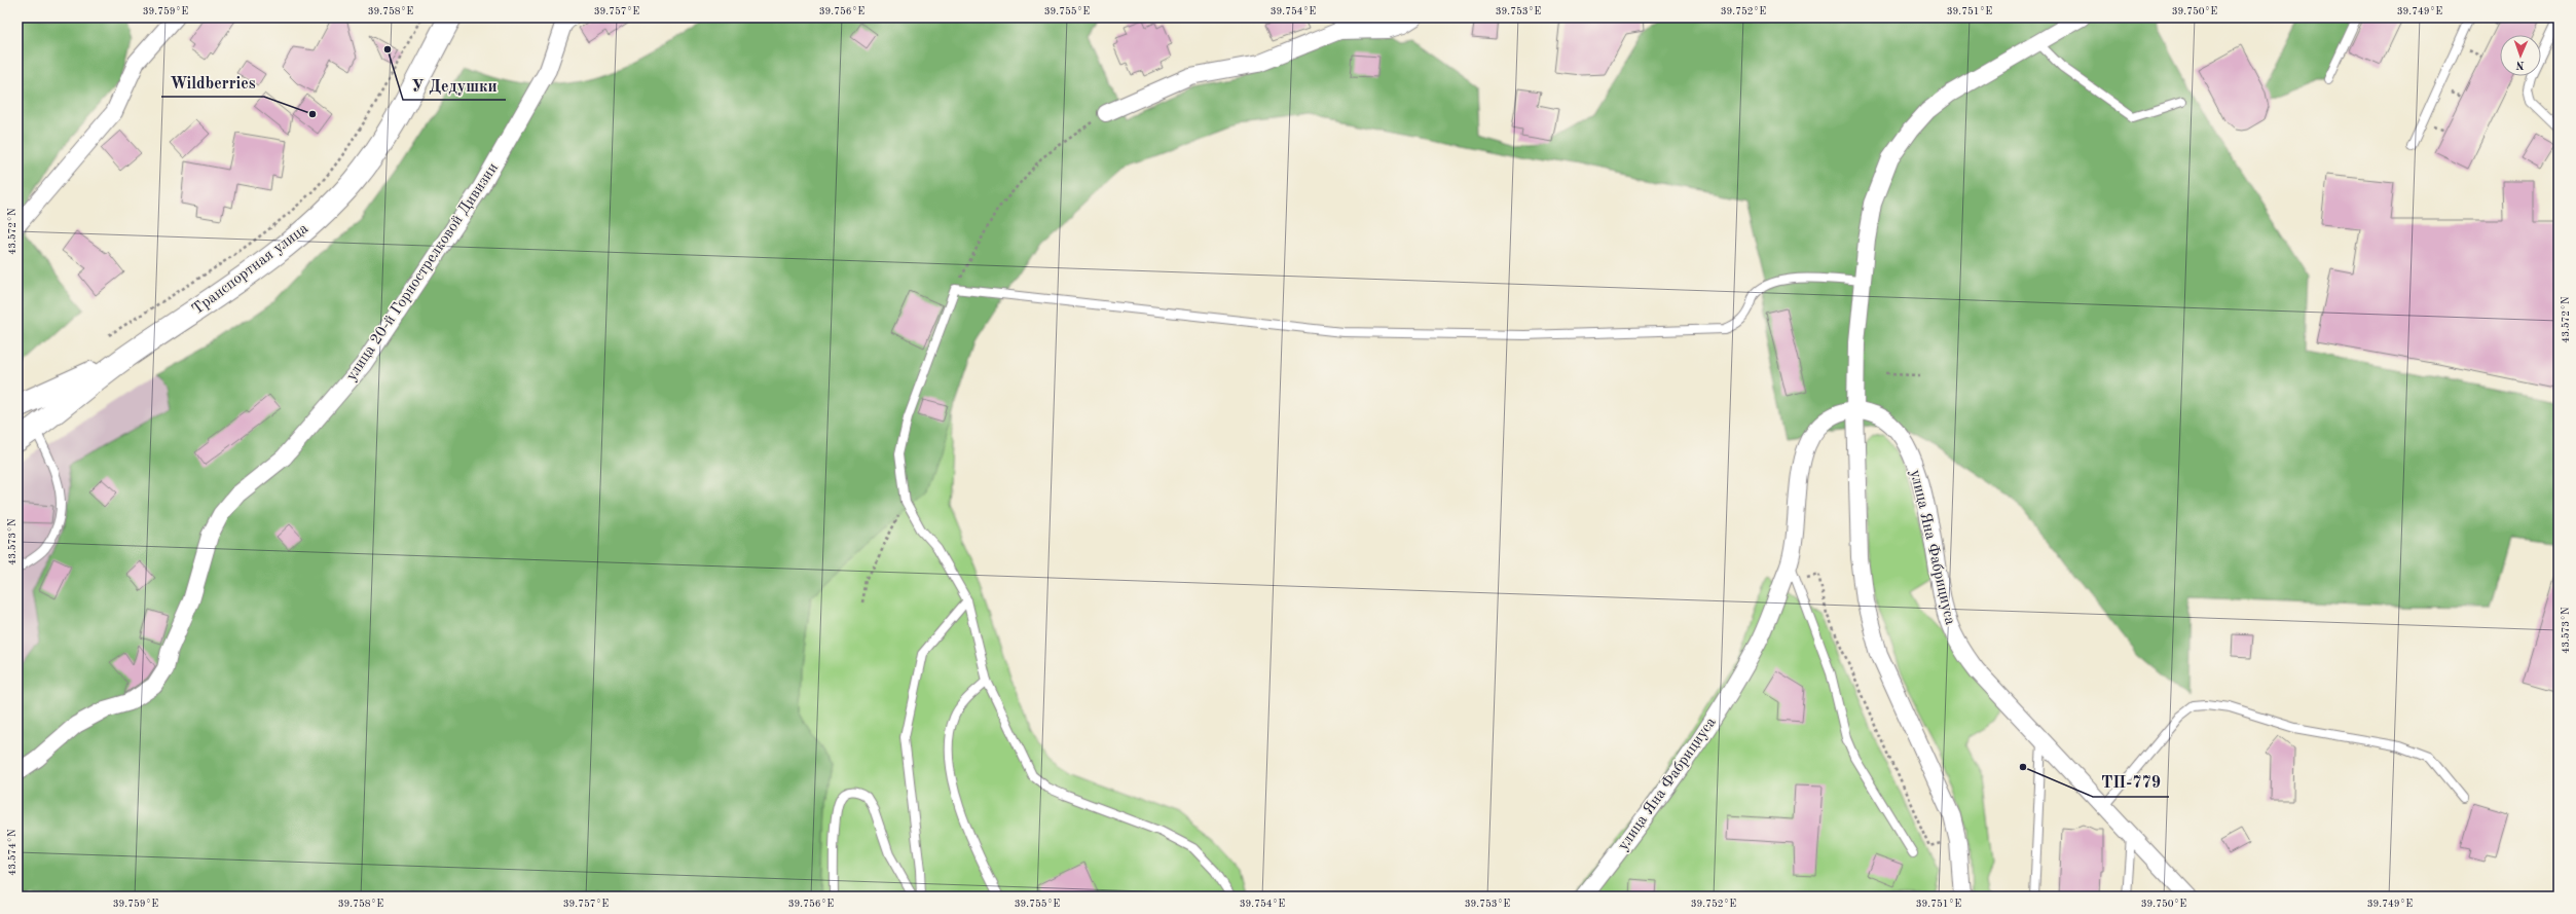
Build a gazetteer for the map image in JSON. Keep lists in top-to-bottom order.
{
  "streets": {
    "main road": ["Транспортная улица"],
    "street": ["улица 20-й Горнострелковой Дивизии", "улица Яна Фабрициуса"]
  },
  "places": ["У Дедушки", "Wildberries", "ТП-779"],
  "north": "bottom",
  "coordinates": [
    "39.759°E",
    "39.758°E",
    "39.757°E",
    "39.756°E",
    "39.755°E",
    "39.754°E",
    "39.753°E",
    "39.752°E",
    "39.751°E",
    "39.750°E",
    "39.749°E",
    "43.572°N",
    "43.573°N",
    "43.574°N"
  ]
}
